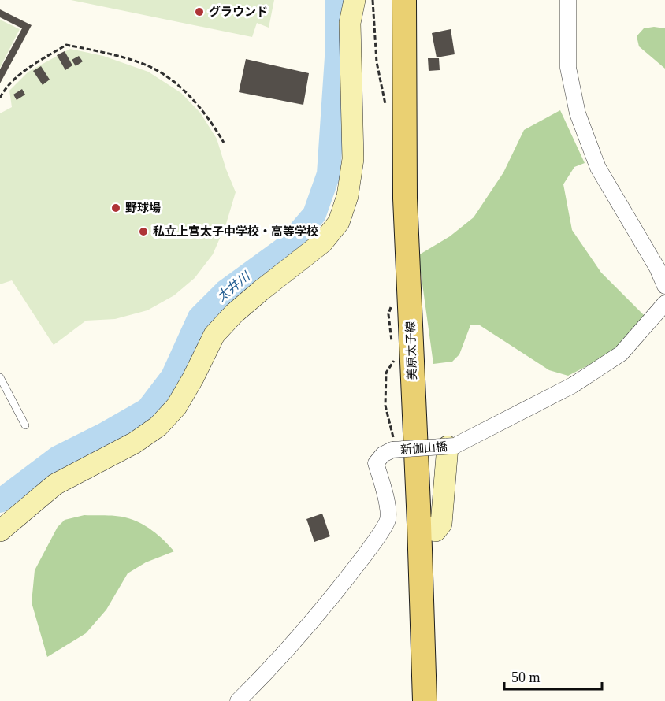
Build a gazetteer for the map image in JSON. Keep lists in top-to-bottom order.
{
  "streets": {
    "main road": ["美原太子線"],
    "street": ["新伽山橋"]
  },
  "water": ["太井川"],
  "places": ["グラウンド", "野球場", "私立上宮太子中学校・高等学校"],
  "scale_bar": "50 m"
}
